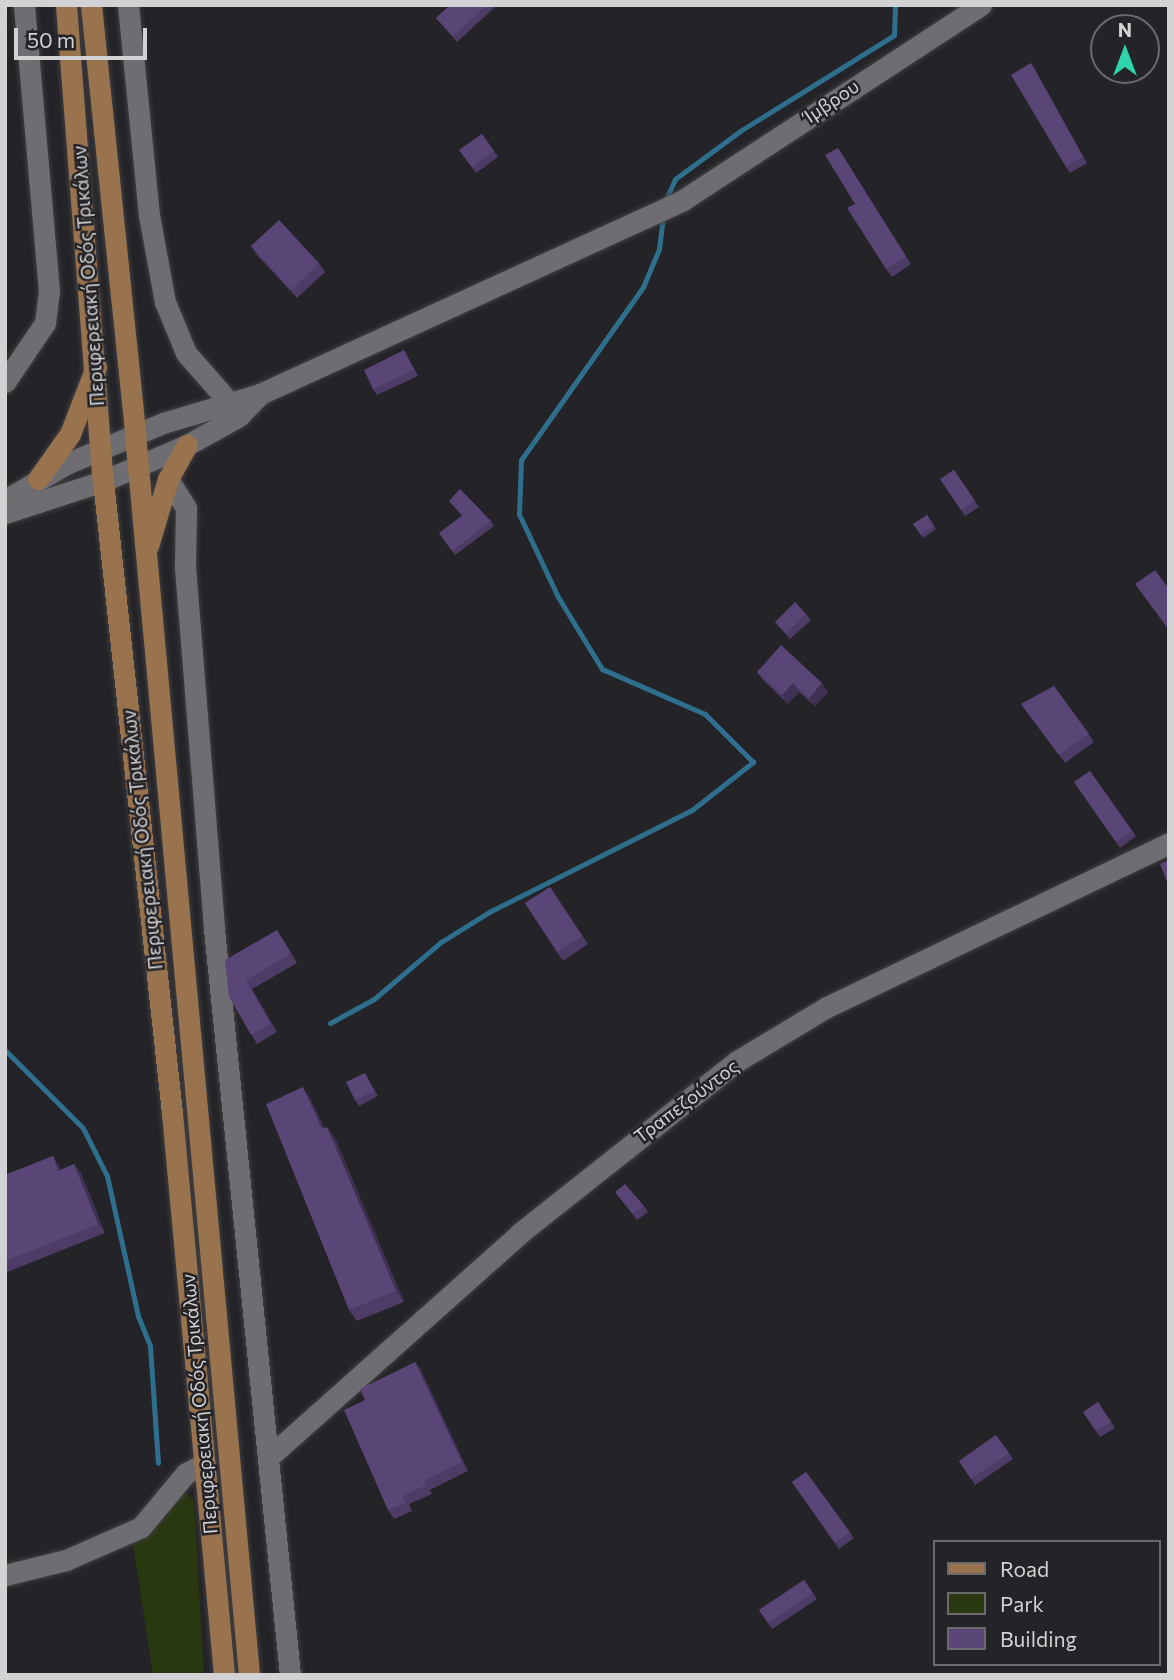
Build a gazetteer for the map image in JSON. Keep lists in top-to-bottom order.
{
  "streets": {
    "main road": ["Περιφερειακή Οδός Τρικάλων"],
    "street": ["Ίμβρου", "Τραπεζούντος"]
  },
  "legend": ["Road", "Park", "Building"],
  "scale_bar": "50 m",
  "north": "top"
}
